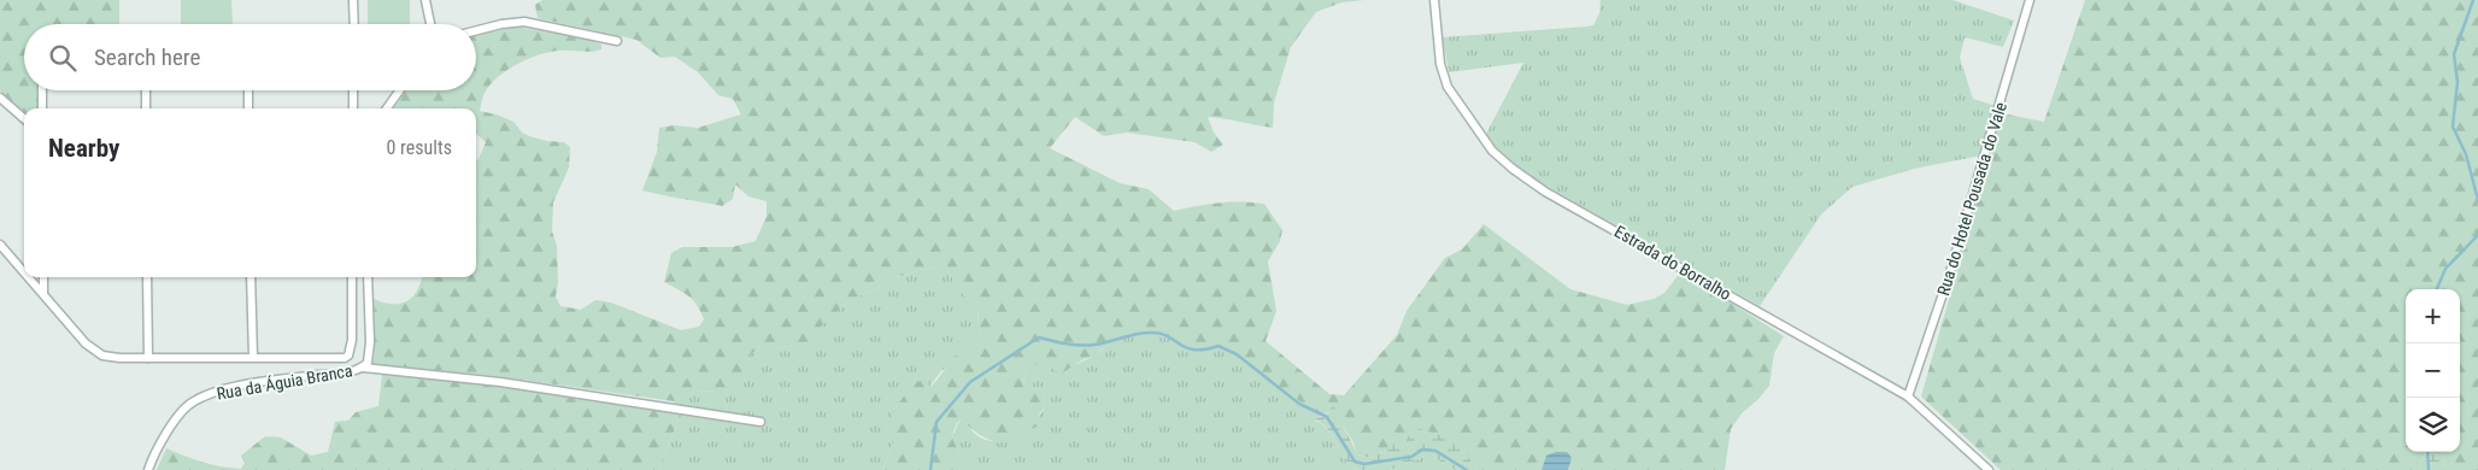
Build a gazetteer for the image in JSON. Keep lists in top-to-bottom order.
{
  "streets": {
    "street": ["Rua do Hotel Pousada do Vale", "Estrada do Borralho", "Rua da Águia Branca"]
  },
  "crossings": [
    ["Rua do Hotel Pousada do Vale", "Estrada do Borralho"]
  ],
  "page": {
    "search": "Search here",
    "heading": ["Nearby", "0 results"],
    "map_buttons": ["+", "−"]
  }
}
